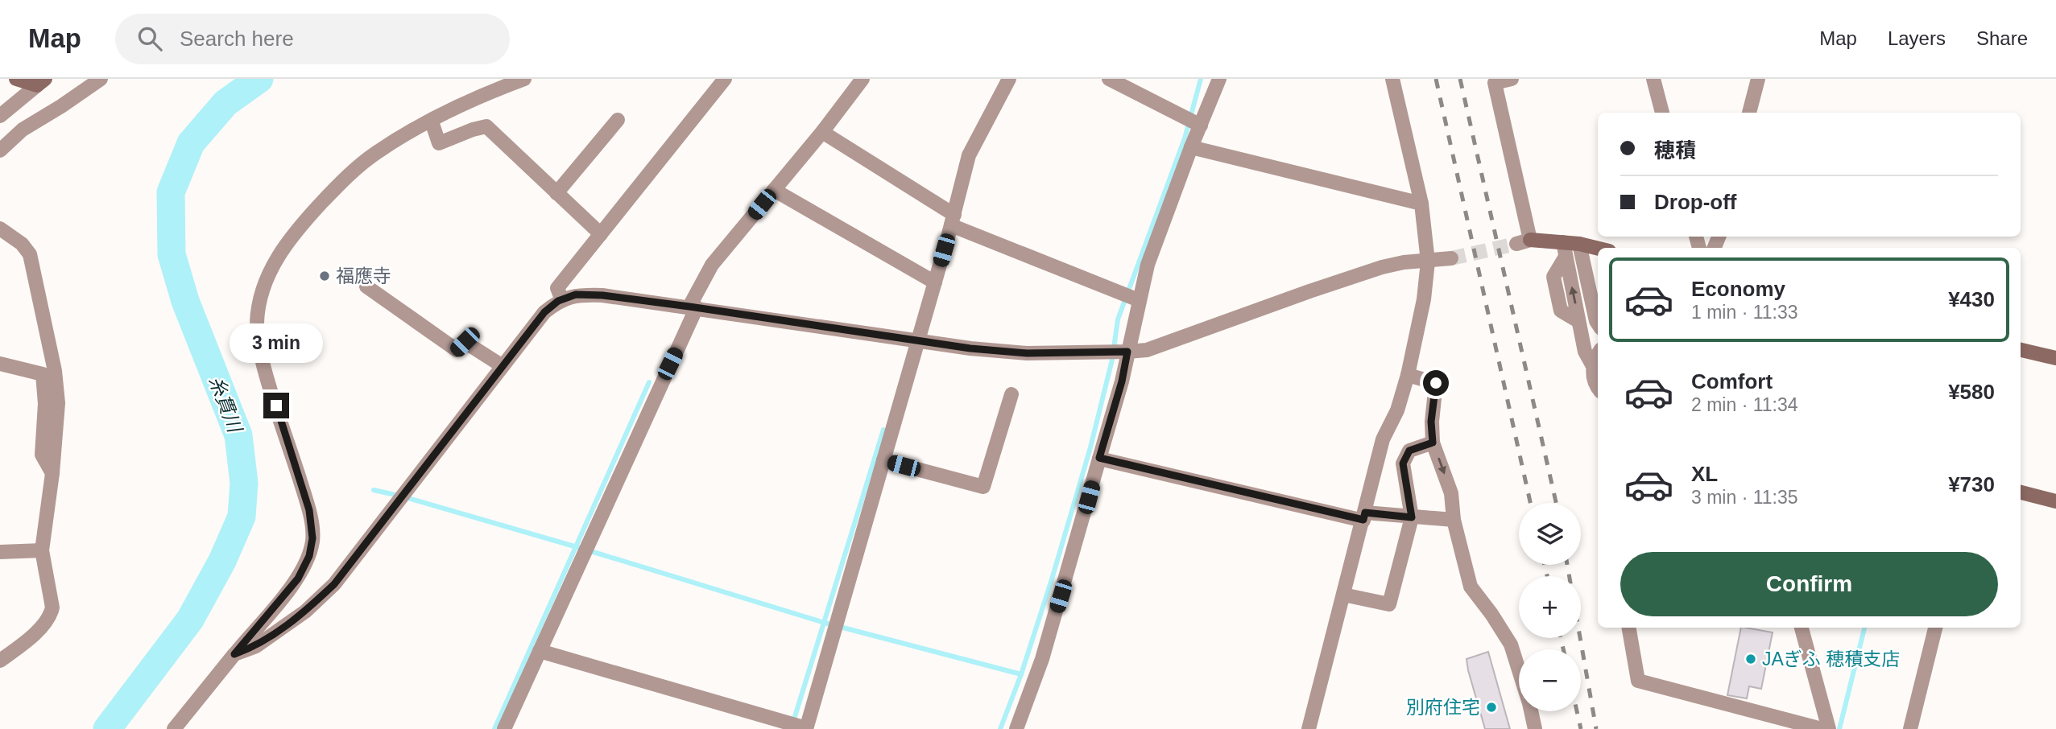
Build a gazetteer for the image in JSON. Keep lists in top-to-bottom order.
{
  "water": ["糸貫川"],
  "places": ["福應寺", "JAぎふ 穂積支店", "別府住宅"],
  "page": {
    "header": "Map",
    "search": "Search here",
    "nav": ["Map", "Layers", "Share"],
    "banner": ["穂積", "Drop-off"],
    "list": [
      {
        "name": "Economy",
        "note": "1 min · 11:33",
        "value": "¥430"
      },
      {
        "name": "Comfort",
        "note": "2 min · 11:34",
        "value": "¥580"
      },
      {
        "name": "XL",
        "note": "3 min · 11:35",
        "value": "¥730"
      }
    ],
    "bubble": "3 min",
    "map_buttons": ["+", "−"],
    "buttons": "Confirm"
  }
}
